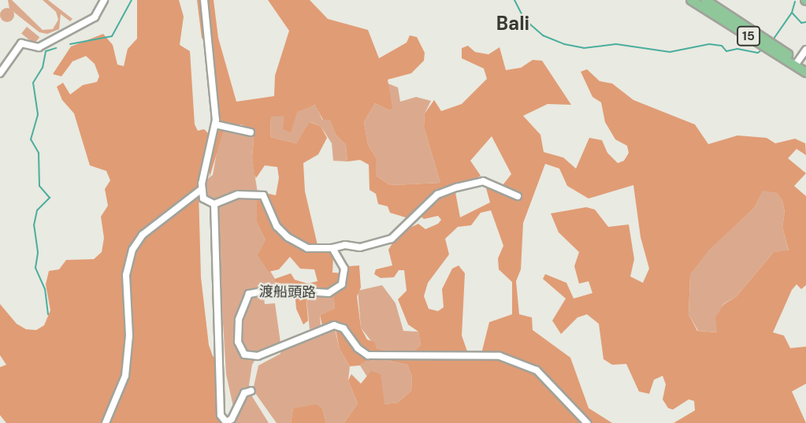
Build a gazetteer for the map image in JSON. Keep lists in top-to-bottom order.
{
  "streets": {
    "main road": ["15"],
    "street": ["渡船頭路"]
  },
  "districts": ["Bali"]
}
